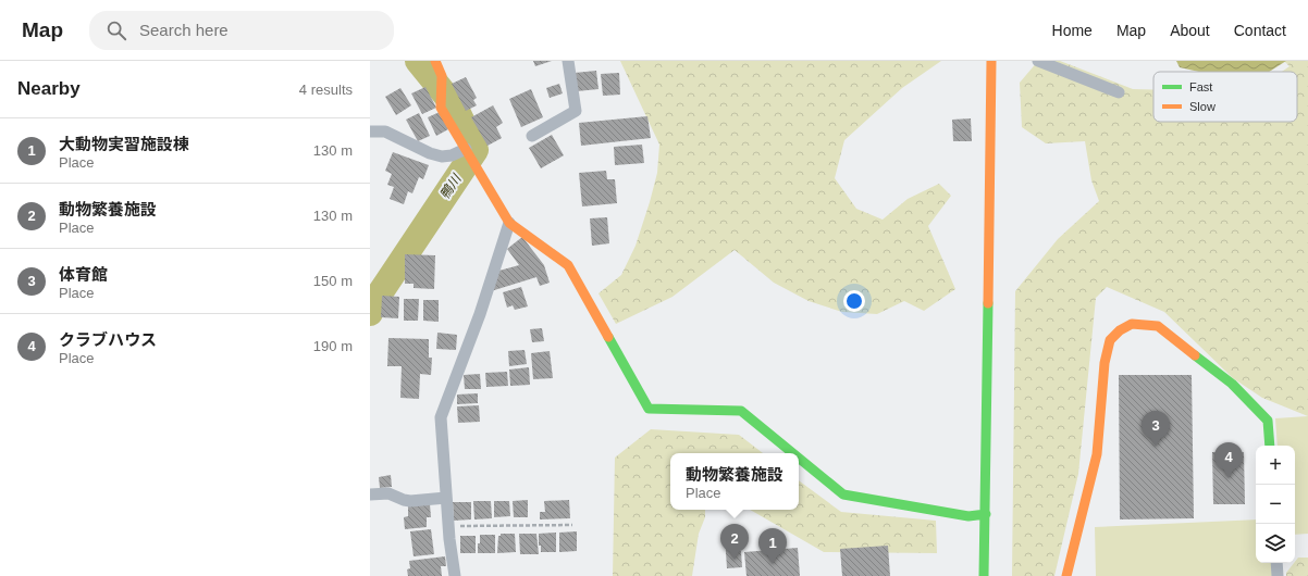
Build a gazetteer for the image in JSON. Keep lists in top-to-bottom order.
{
  "water": ["鴨川"],
  "legend": ["Fast", "Slow"],
  "page": {
    "header": "Map",
    "search": "Search here",
    "nav": [
      "Home",
      "Map",
      "About",
      "Contact"
    ],
    "heading": ["Nearby", "4 results"],
    "list": [
      {
        "mark": "1",
        "name": "大動物実習施設棟",
        "note": "Place",
        "value": "130 m"
      },
      {
        "mark": "2",
        "name": "動物繁養施設",
        "note": "Place",
        "value": "130 m"
      },
      {
        "mark": "3",
        "name": "体育館",
        "note": "Place",
        "value": "150 m"
      },
      {
        "mark": "4",
        "name": "クラブハウス",
        "note": "Place",
        "value": "190 m"
      }
    ],
    "pins": [
      "3",
      "4",
      "2",
      "1"
    ],
    "map_buttons": ["+", "−"],
    "popup": ["動物繁養施設", "Place"]
  }
}
